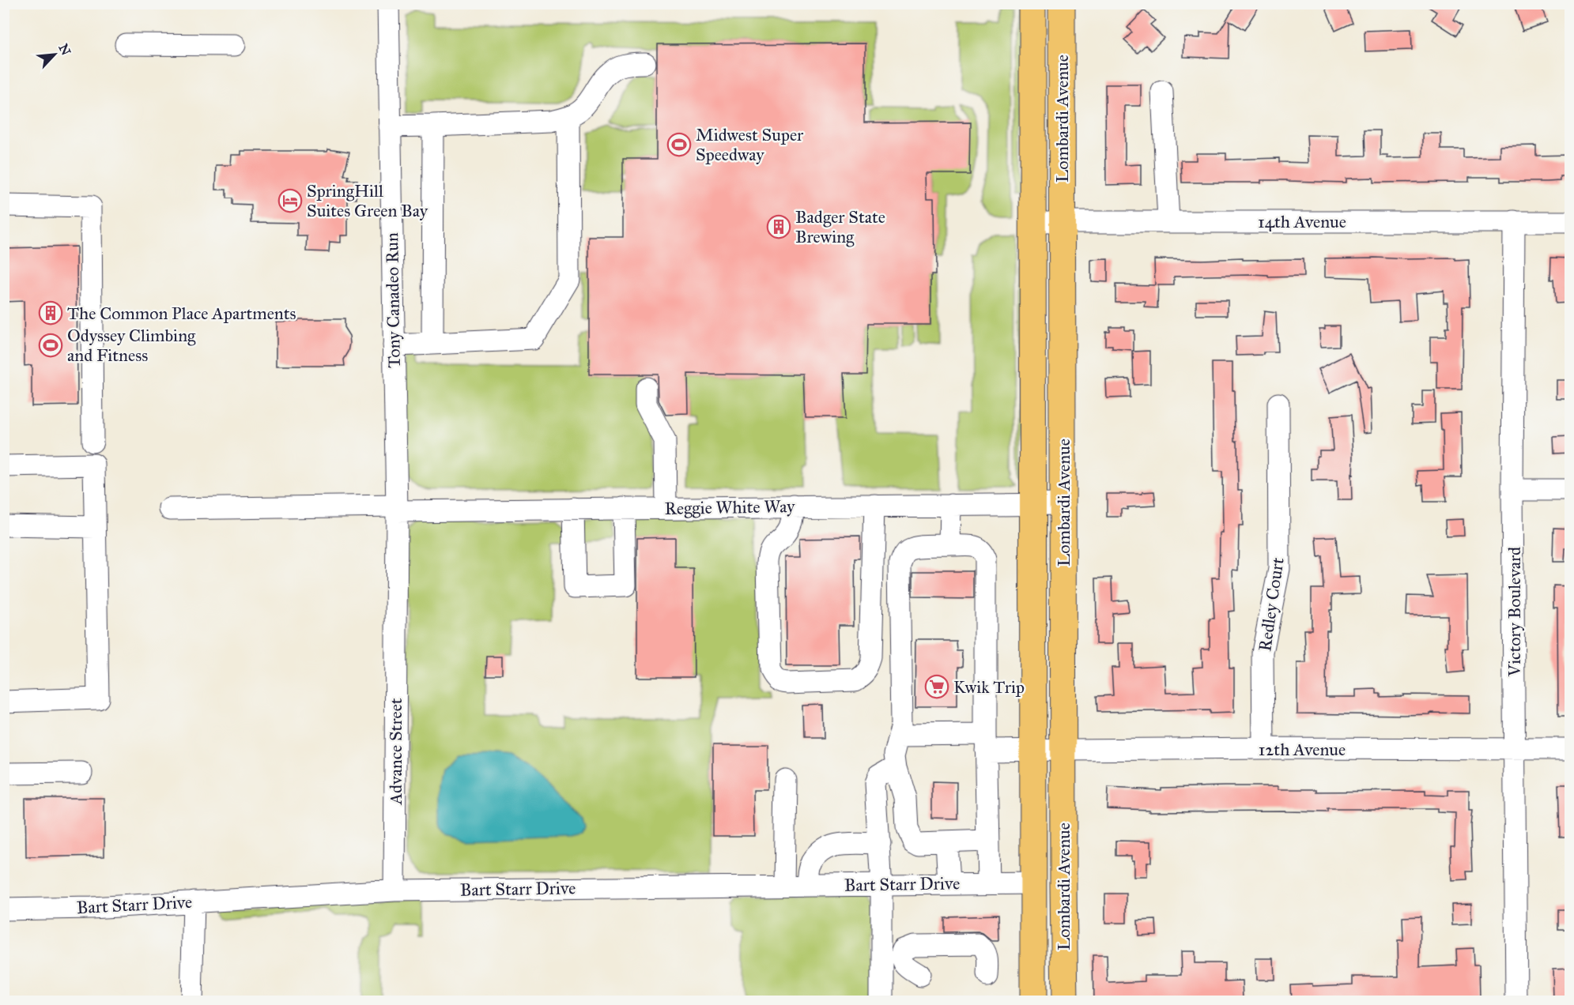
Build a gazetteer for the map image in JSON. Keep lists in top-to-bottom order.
{
  "streets": {
    "main road": ["Lombardi Avenue"],
    "street": [
      "14th Avenue",
      "Tony Canadeo Run",
      "Reggie White Way",
      "Redley Court",
      "Victory Boulevard",
      "12th Avenue",
      "Advance Street",
      "Bart Starr Drive"
    ]
  },
  "crossings": [
    ["Lombardi Avenue", "14th Avenue"],
    ["Lombardi Avenue", "Reggie White Way"],
    ["Lombardi Avenue", "12th Avenue"],
    ["Lombardi Avenue", "Bart Starr Drive"],
    ["14th Avenue", "Victory Boulevard"],
    ["Tony Canadeo Run", "Reggie White Way"],
    ["Tony Canadeo Run", "Advance Street"],
    ["Redley Court", "12th Avenue"],
    ["Victory Boulevard", "12th Avenue"],
    ["Advance Street", "Bart Starr Drive"]
  ],
  "places": {
    "sports": ["Midwest Super Speedway", "Odyssey Climbing and Fitness"],
    "hotel": ["SpringHill Suites Green Bay"],
    "building": ["Badger State Brewing", "The Common Place Apartments"],
    "supermarket": ["Kwik Trip"]
  },
  "north": "top right"
}
